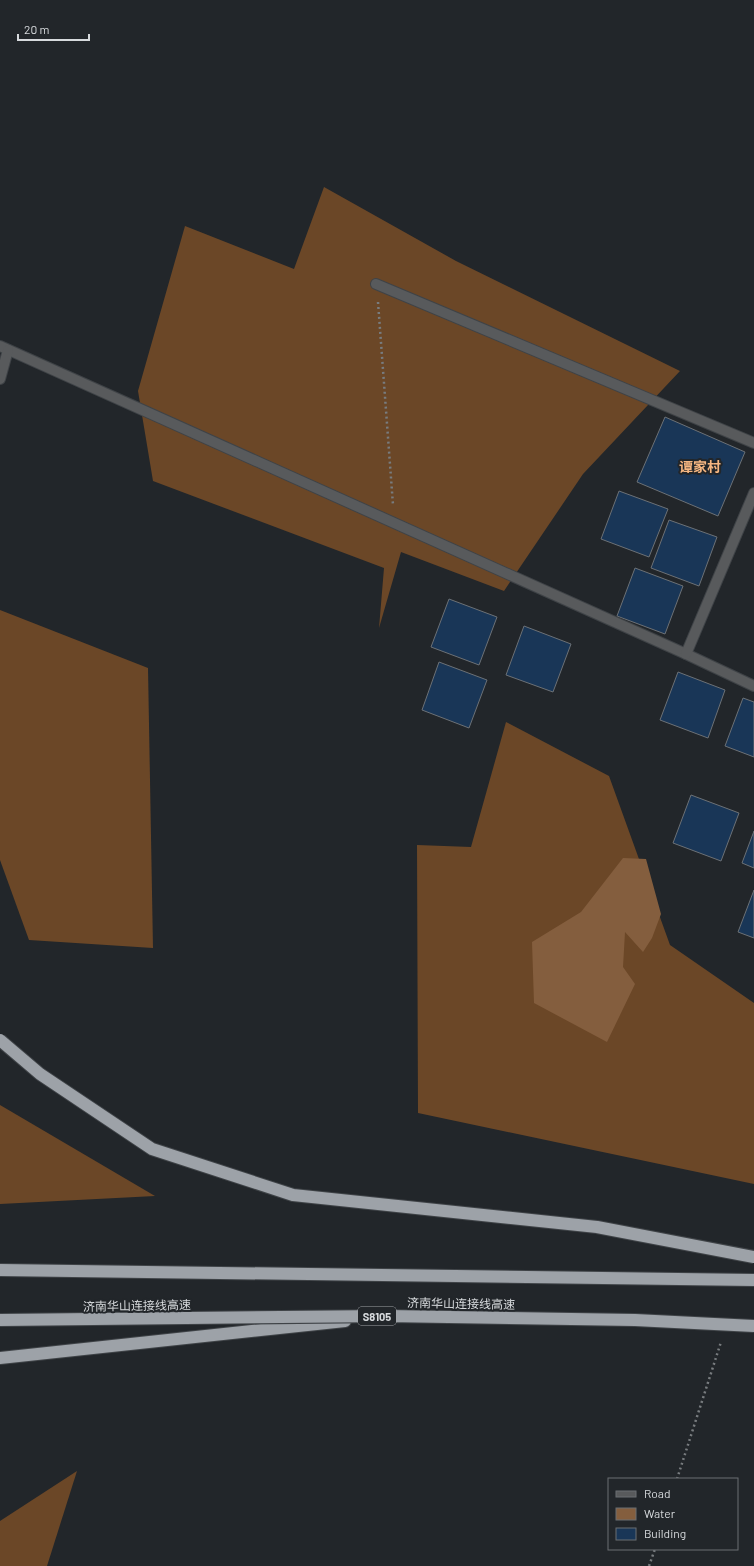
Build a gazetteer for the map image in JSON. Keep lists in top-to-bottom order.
{
  "streets": {
    "highway": ["济南华山连接线高速", "S8105"]
  },
  "districts": ["谭家村"],
  "legend": ["Road", "Water", "Building"],
  "scale_bar": "20 m"
}
